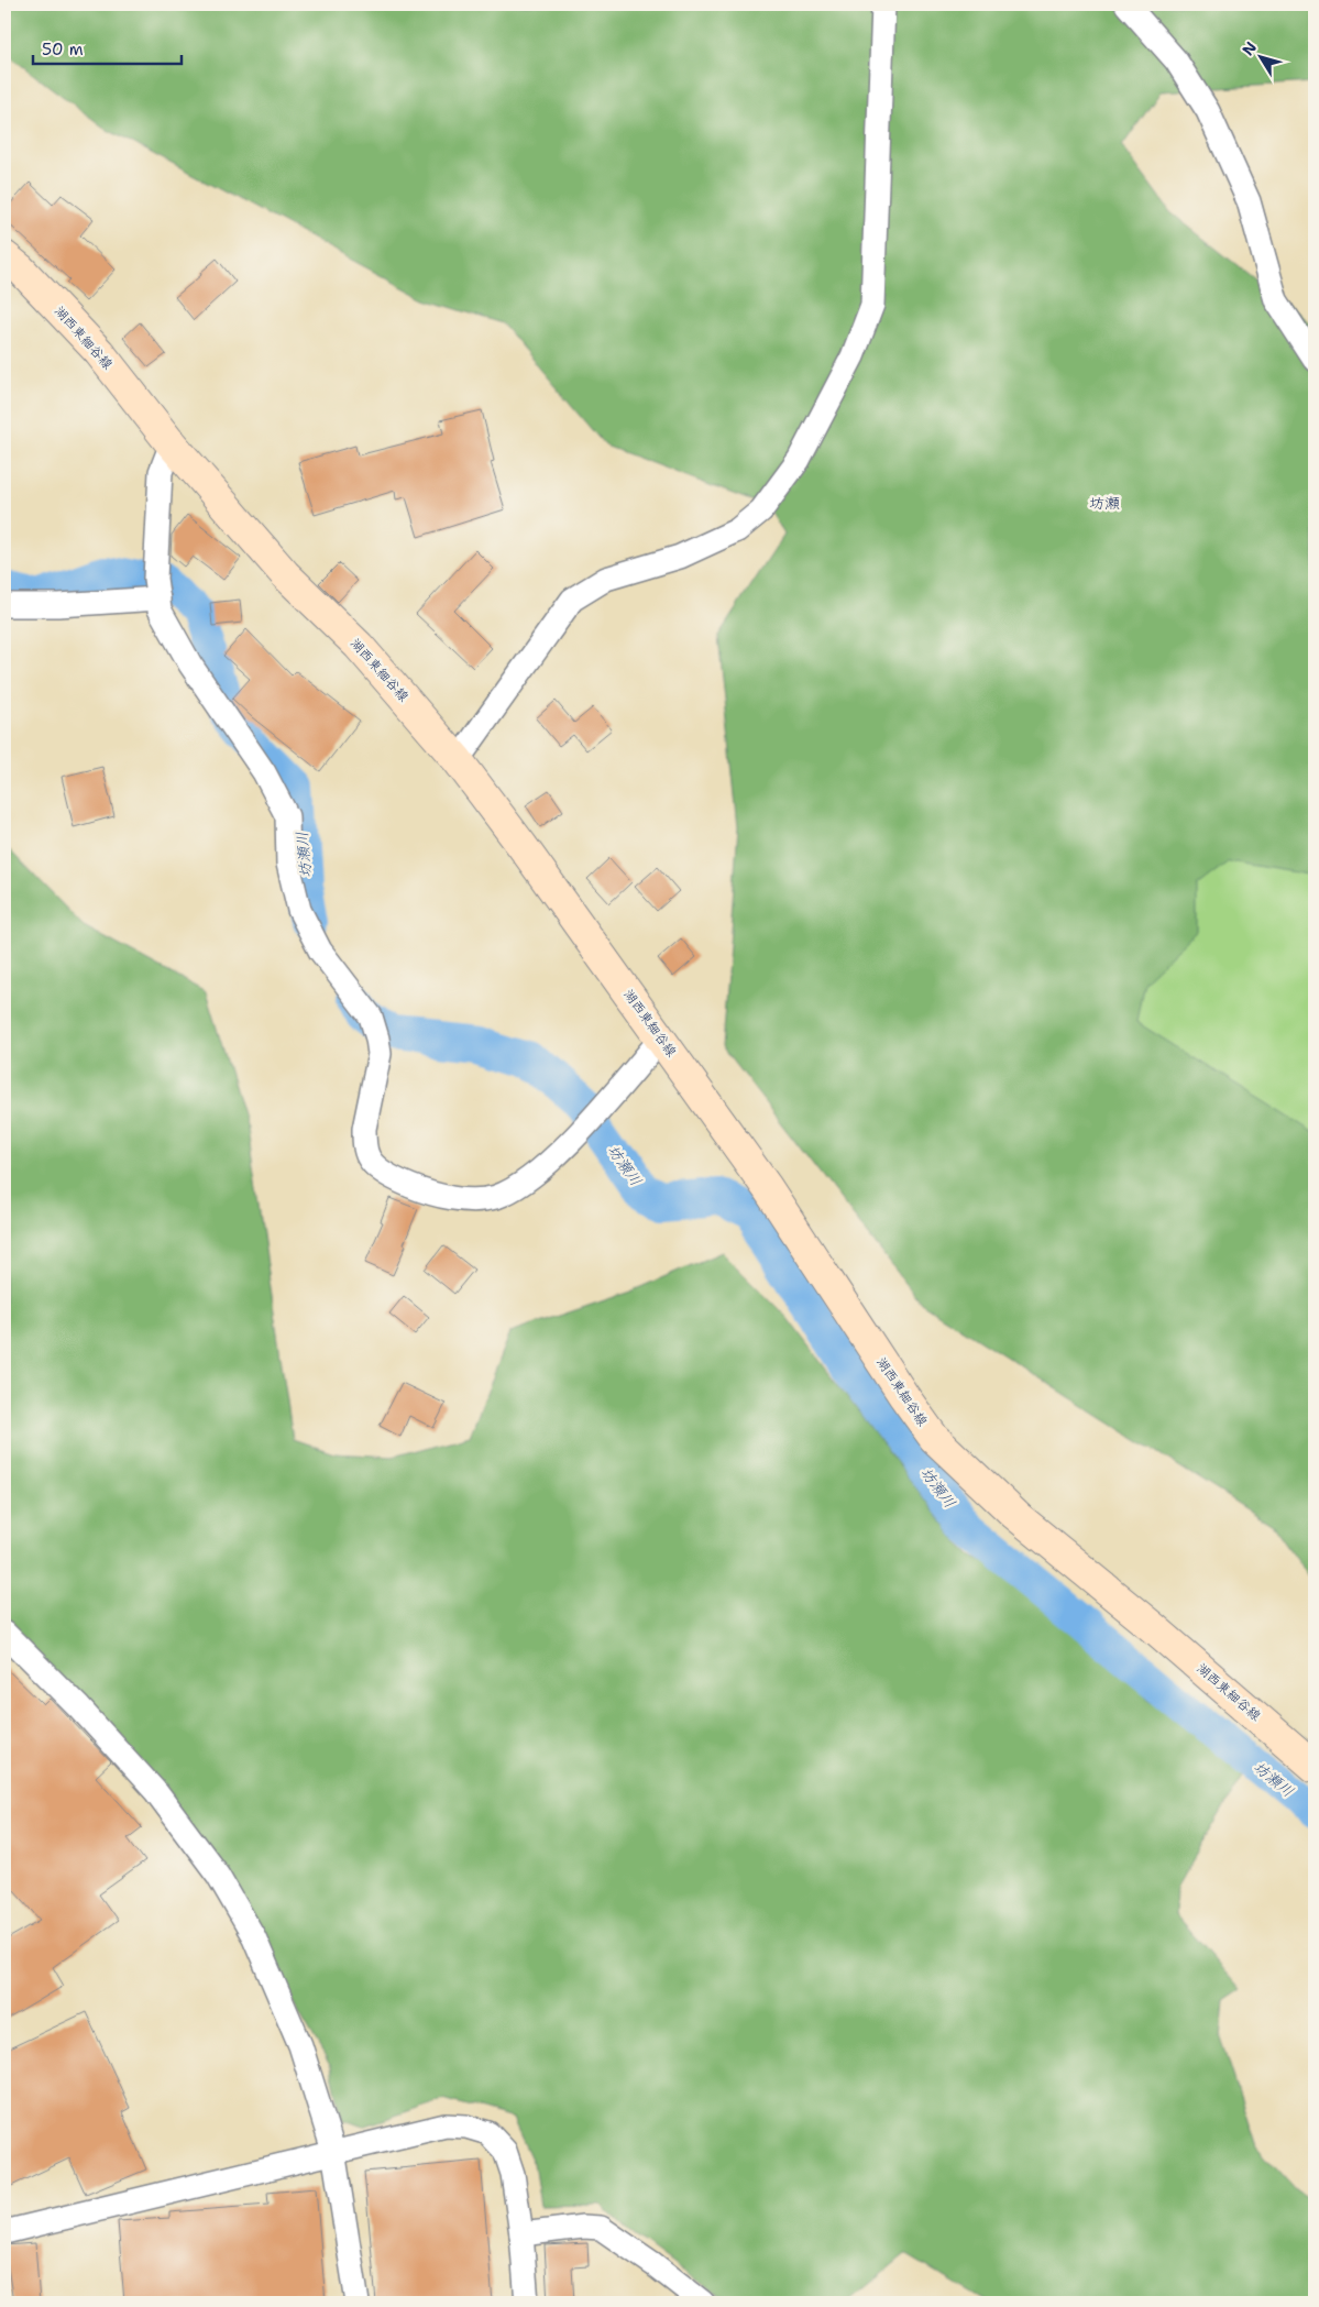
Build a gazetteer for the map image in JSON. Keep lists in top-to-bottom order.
{
  "streets": {
    "main road": ["湖西東細谷線"]
  },
  "districts": ["坊瀬"],
  "water": ["坊瀬川"],
  "scale_bar": "50 m",
  "north": "top left"
}
